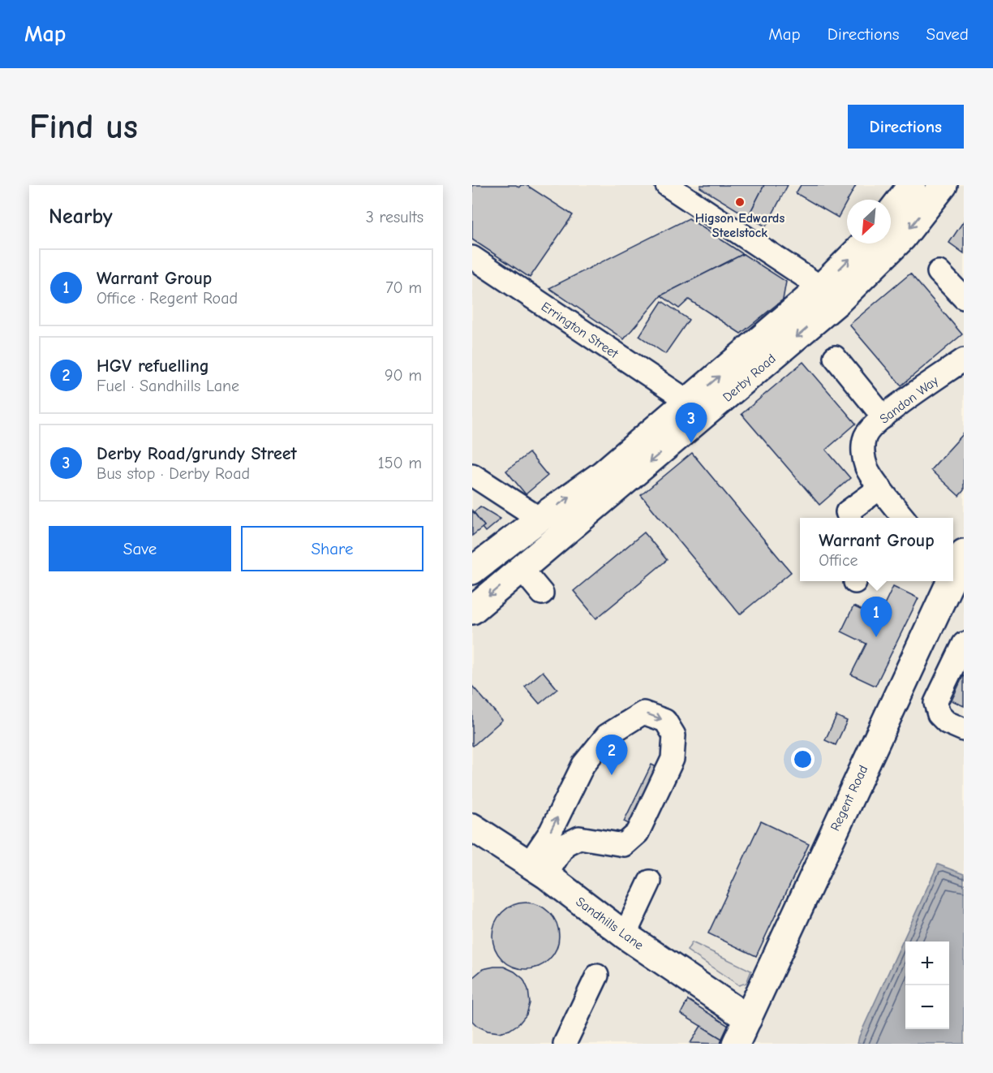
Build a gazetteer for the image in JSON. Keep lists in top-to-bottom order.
{
  "streets": {
    "main road": ["Derby Road", "Regent Road", "Sandhills Lane"],
    "street": ["Errington Street", "Sandon Way"]
  },
  "crossings": [
    ["Errington Street", "Derby Road"],
    ["Regent Road", "Sandhills Lane"]
  ],
  "places": ["Higson Edwards Steelstock"],
  "north": "bottom left",
  "page": {
    "header": "Map",
    "nav": ["Map", "Directions", "Saved"],
    "buttons": [
      "Directions",
      ["Save", "Share"]
    ],
    "title": "Find us",
    "heading": ["Nearby", "3 results"],
    "list": [
      {
        "mark": "1",
        "name": "Warrant Group",
        "note": "Office · Regent Road",
        "value": "70 m"
      },
      {
        "mark": "2",
        "name": "HGV refuelling",
        "note": "Fuel · Sandhills Lane",
        "value": "90 m"
      },
      {
        "mark": "3",
        "name": "Derby Road/grundy Street",
        "note": "Bus stop · Derby Road",
        "value": "150 m"
      }
    ],
    "pins": ["3", "1", "2"],
    "popup": ["Warrant Group", "Office"],
    "map_buttons": ["+", "−"]
  }
}
